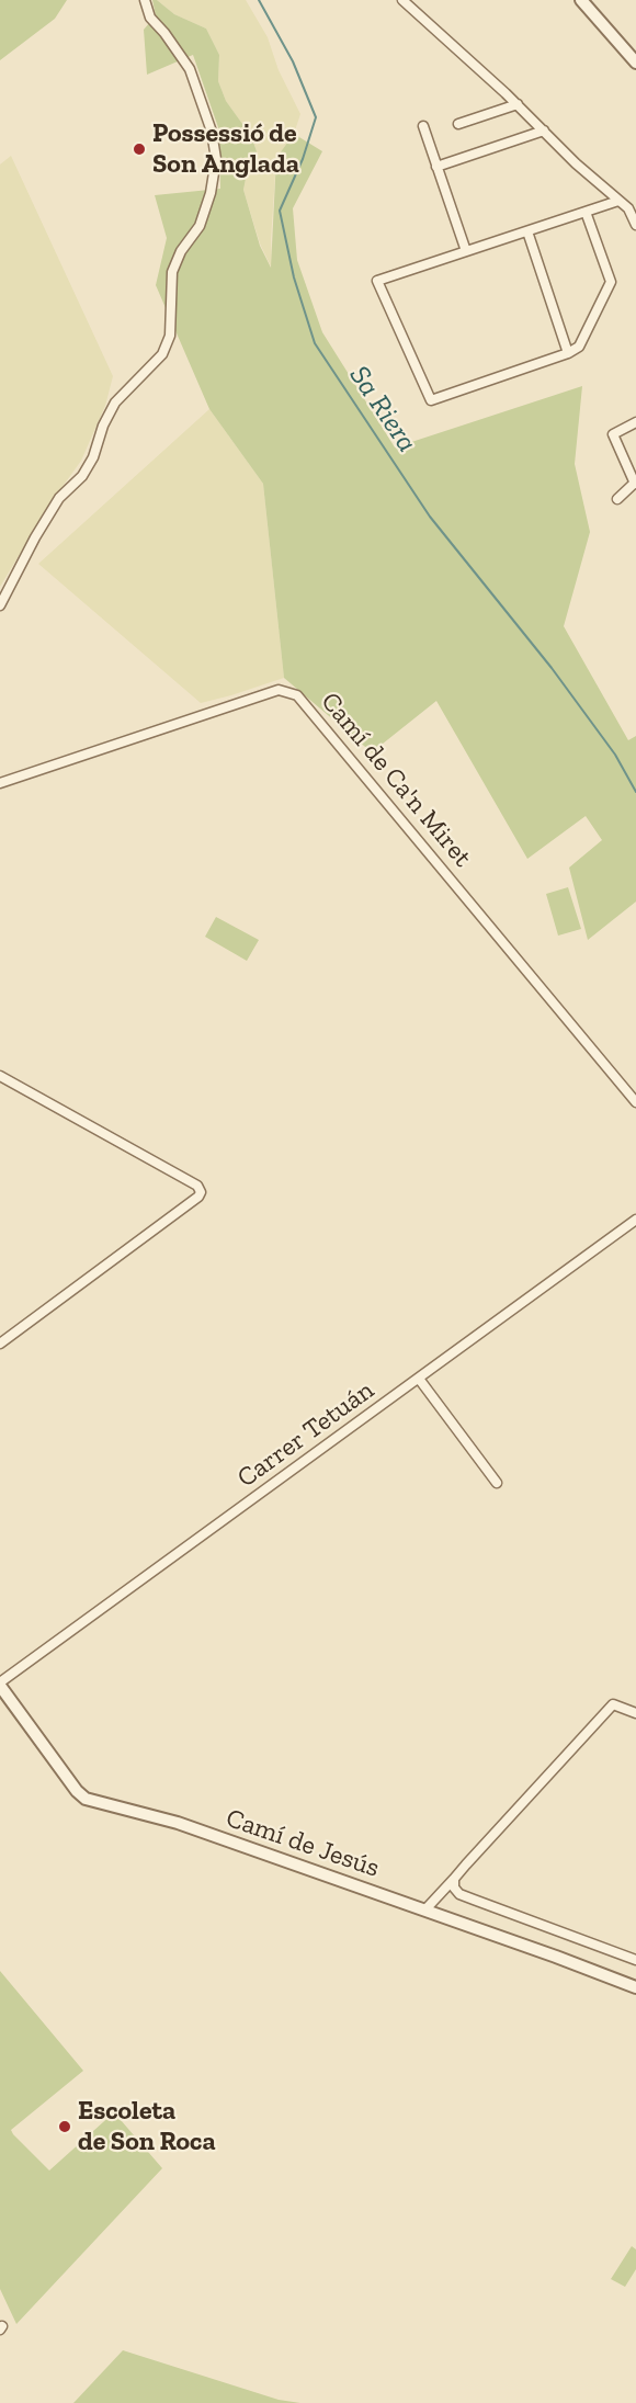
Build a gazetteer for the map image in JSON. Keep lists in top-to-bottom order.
{
  "streets": {
    "street": ["Camí de Ca'n Miret", "Carrer Tetuán", "Camí de Jesús"]
  },
  "crossings": [
    ["Carrer Tetuán", "Camí de Jesús"]
  ],
  "water": ["Sa Riera"],
  "places": ["Possessió de Son Anglada", "Escoleta de Son Roca"]
}
